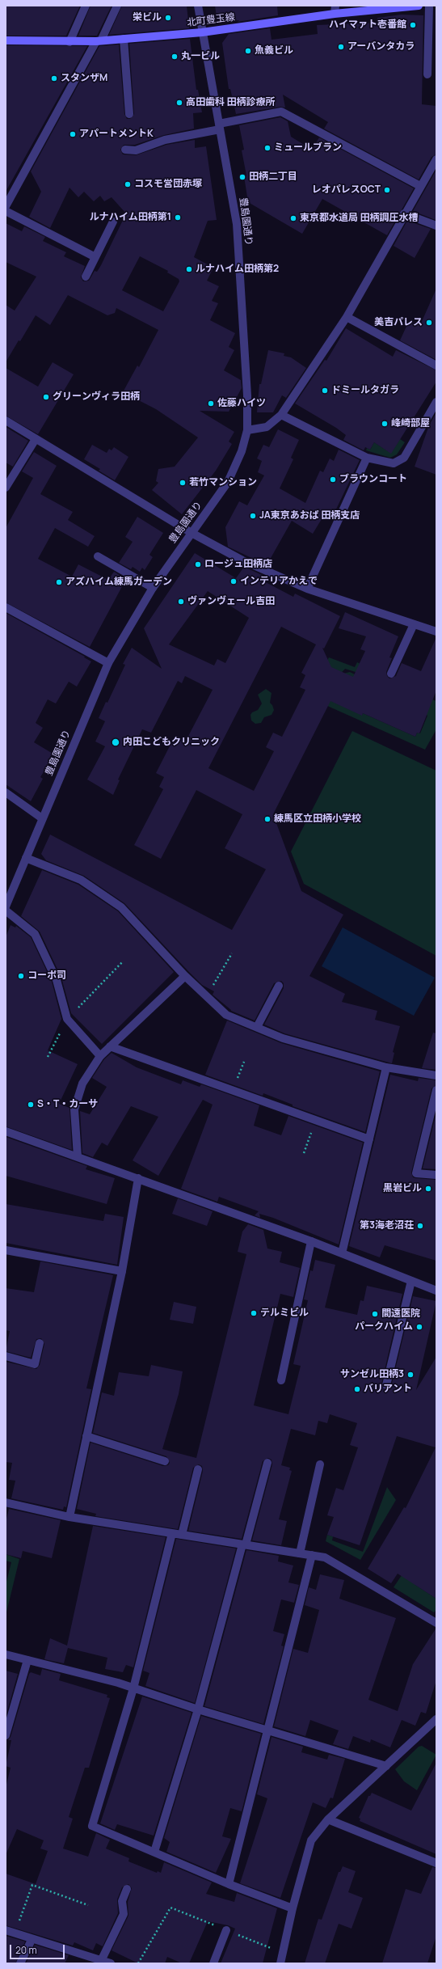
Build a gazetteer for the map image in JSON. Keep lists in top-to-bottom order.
{
  "streets": {
    "main road": ["北町豊玉線"],
    "street": ["豊島園通り"]
  },
  "crossings": [
    ["北町豊玉線", "豊島園通り"]
  ],
  "places": [
    "栄ビル",
    "ハイマァト壱番館",
    "アーバンタカラ",
    "魚義ビル",
    "丸一ビル",
    "スタンザM",
    "高田歯科 田柄診療所",
    "アパートメントK",
    "ミュールブラン",
    "田柄二丁目",
    "コスモ営団赤塚",
    "レオパレスOCT",
    "ルナハイム田柄第1",
    "東京都水道局 田柄調圧水槽",
    "ルナハイム田柄第2",
    "美吉パレス",
    "ドミールタガラ",
    "グリーンヴィラ田柄",
    "佐藤ハイツ",
    "峰崎部屋",
    "ブラウンコート",
    "若竹マンション",
    "JA東京あおば 田柄支店",
    "ロージュ田柄店",
    "インテリアかえで",
    "アズハイム練馬ガーデン",
    "ヴァンヴェール吉田",
    "内田こどもクリニック",
    "練馬区立田柄小学校",
    "コーポ司",
    "S・T・カーサ",
    "黒岩ビル",
    "第3海老沼荘",
    "テルミビル",
    "間遠医院",
    "パークハイム",
    "サンゼル田柄3",
    "バリアント"
  ],
  "scale_bar": "20 m"
}
